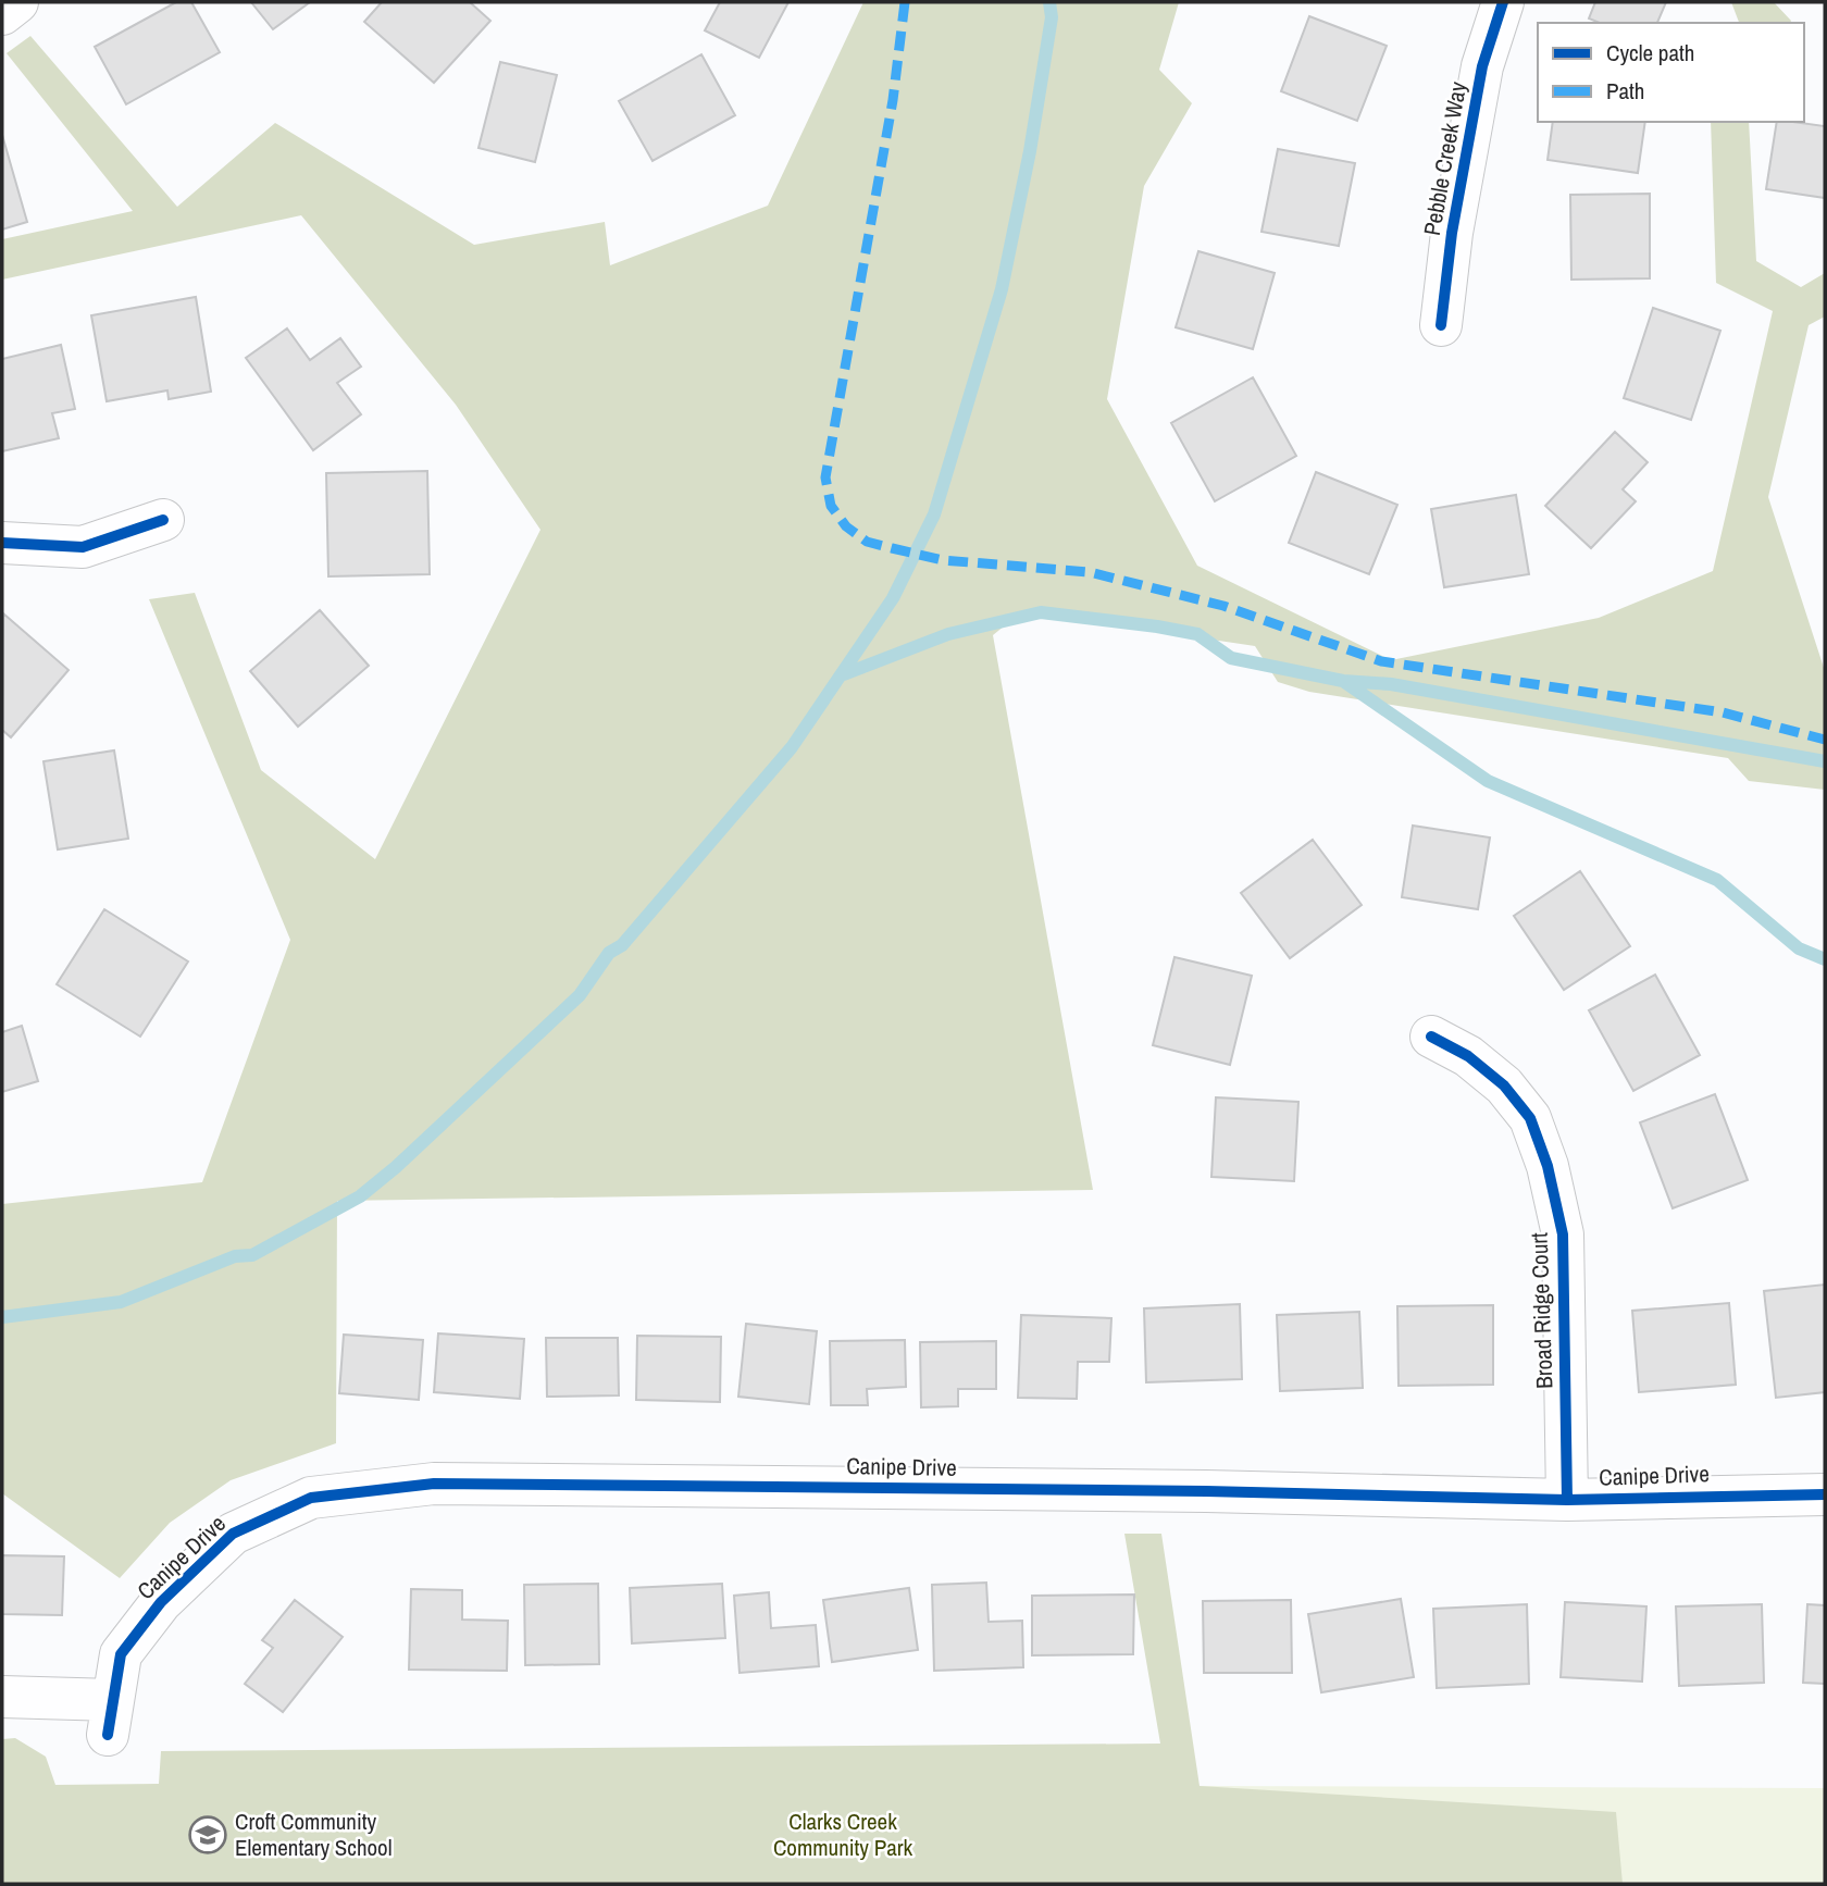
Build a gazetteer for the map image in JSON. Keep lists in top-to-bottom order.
{
  "streets": {
    "street": ["Pebble Creek Way", "Broad Ridge Court", "Canipe Drive"]
  },
  "crossings": [
    ["Broad Ridge Court", "Canipe Drive"]
  ],
  "parks": ["Clarks Creek Community Park"],
  "places": {
    "school or university": ["Croft Community Elementary School"]
  },
  "legend": ["Cycle path", "Path"]
}
